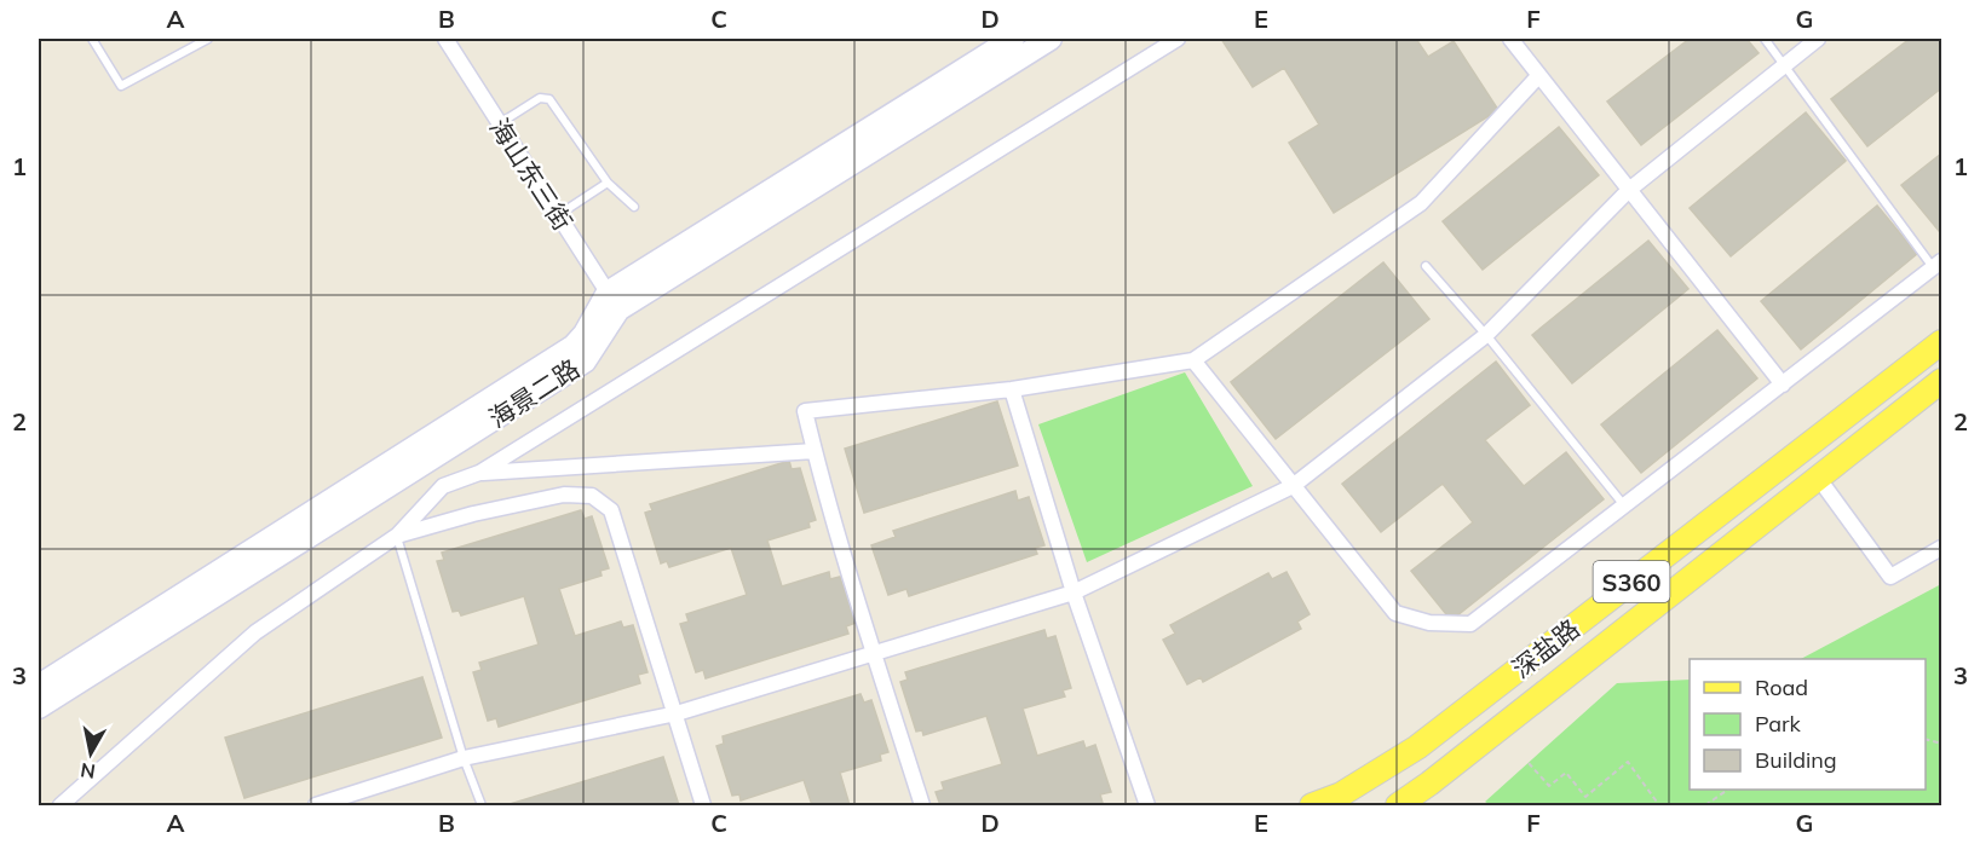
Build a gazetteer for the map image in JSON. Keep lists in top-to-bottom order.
{
  "streets": {
    "main road": ["S360", "深盐路"],
    "street": ["海山东三街", "海景二路"]
  },
  "crossings": [
    ["海山东三街", "海景二路"]
  ],
  "legend": ["Road", "Park", "Building"],
  "north": "bottom",
  "grid": {
    "columns": [
      "A",
      "B",
      "C",
      "D",
      "E",
      "F",
      "G"
    ],
    "rows": ["1", "2", "3"]
  }
}
